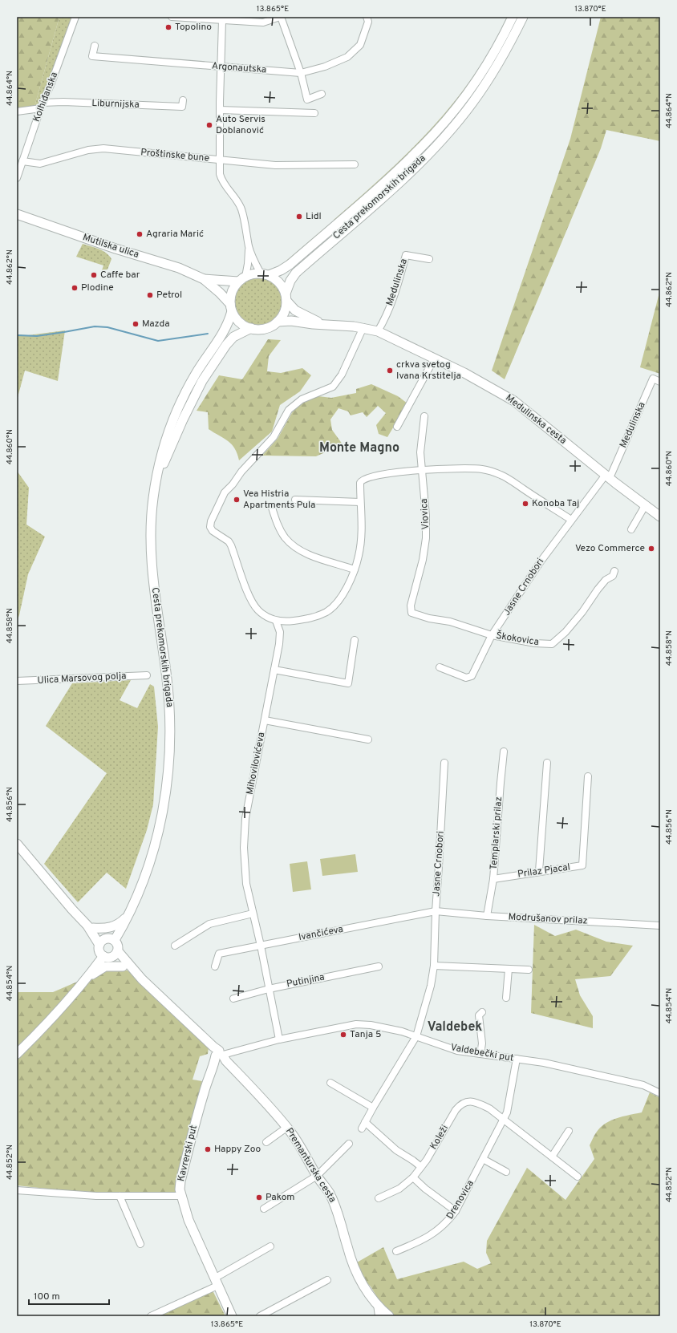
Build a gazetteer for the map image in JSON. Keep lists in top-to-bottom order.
{
  "streets": {
    "main road": [
      "Cesta prekomorskih brigada",
      "Mutilska ulica",
      "Medulinska cesta",
      "Kavrerski put",
      "Premanturska cesta"
    ],
    "street": [
      "Argonautska",
      "Kolhiđanska",
      "Liburnijska",
      "Proštinske bune",
      "Medulinska",
      "Viovica",
      "Jasne Crnobori",
      "Škokovica",
      "Ulica Marsovog polja",
      "Mihovilovićeva",
      "Templarski prilaz",
      "Prilaz Pjacal",
      "Modrušanov prilaz",
      "Ivančićeva",
      "Putinjina",
      "Valdebečki put",
      "Koleži",
      "Drenovica"
    ]
  },
  "crossings": [
    ["Kolhiđanska", "Liburnijska"],
    ["Kolhiđanska", "Proštinske bune"],
    ["Cesta prekomorskih brigada", "Mutilska ulica"],
    ["Cesta prekomorskih brigada", "Premanturska cesta"],
    ["Medulinska", "Medulinska cesta"],
    ["Medulinska", "Jasne Crnobori"],
    ["Medulinska cesta", "Jasne Crnobori"],
    ["Viovica", "Škokovica"],
    ["Jasne Crnobori", "Škokovica"],
    ["Jasne Crnobori", "Modrušanov prilaz"],
    ["Jasne Crnobori", "Ivančićeva"],
    ["Jasne Crnobori", "Valdebečki put"],
    ["Mihovilovićeva", "Ivančićeva"],
    ["Mihovilovićeva", "Putinjina"],
    ["Mihovilovićeva", "Valdebečki put"],
    ["Templarski prilaz", "Prilaz Pjacal"],
    ["Templarski prilaz", "Modrušanov prilaz"],
    ["Modrušanov prilaz", "Ivančićeva"],
    ["Valdebečki put", "Kavrerski put"],
    ["Valdebečki put", "Premanturska cesta"],
    ["Valdebečki put", "Drenovica"],
    ["Koleži", "Drenovica"],
    ["Kavrerski put", "Premanturska cesta"]
  ],
  "districts": ["Monte Magno", "Valdebek"],
  "places": [
    "Topolino",
    "Auto Servis Doblanović",
    "Lidl",
    "Agraria Marić",
    "Caffe bar",
    "Plodine",
    "Petrol",
    "Mazda",
    "crkva svetog Ivana Krstitelja",
    "Vea Histria Apartments Pula",
    "Konoba Taj",
    "Vezo Commerce",
    "Tanja 5",
    "Happy Zoo",
    "Pakom"
  ],
  "scale_bar": "100 m",
  "coordinates": [
    "13.865°E",
    "13.870°E",
    "44.864°N",
    "44.862°N",
    "44.860°N",
    "44.858°N",
    "44.856°N",
    "44.854°N",
    "44.852°N"
  ]
}
